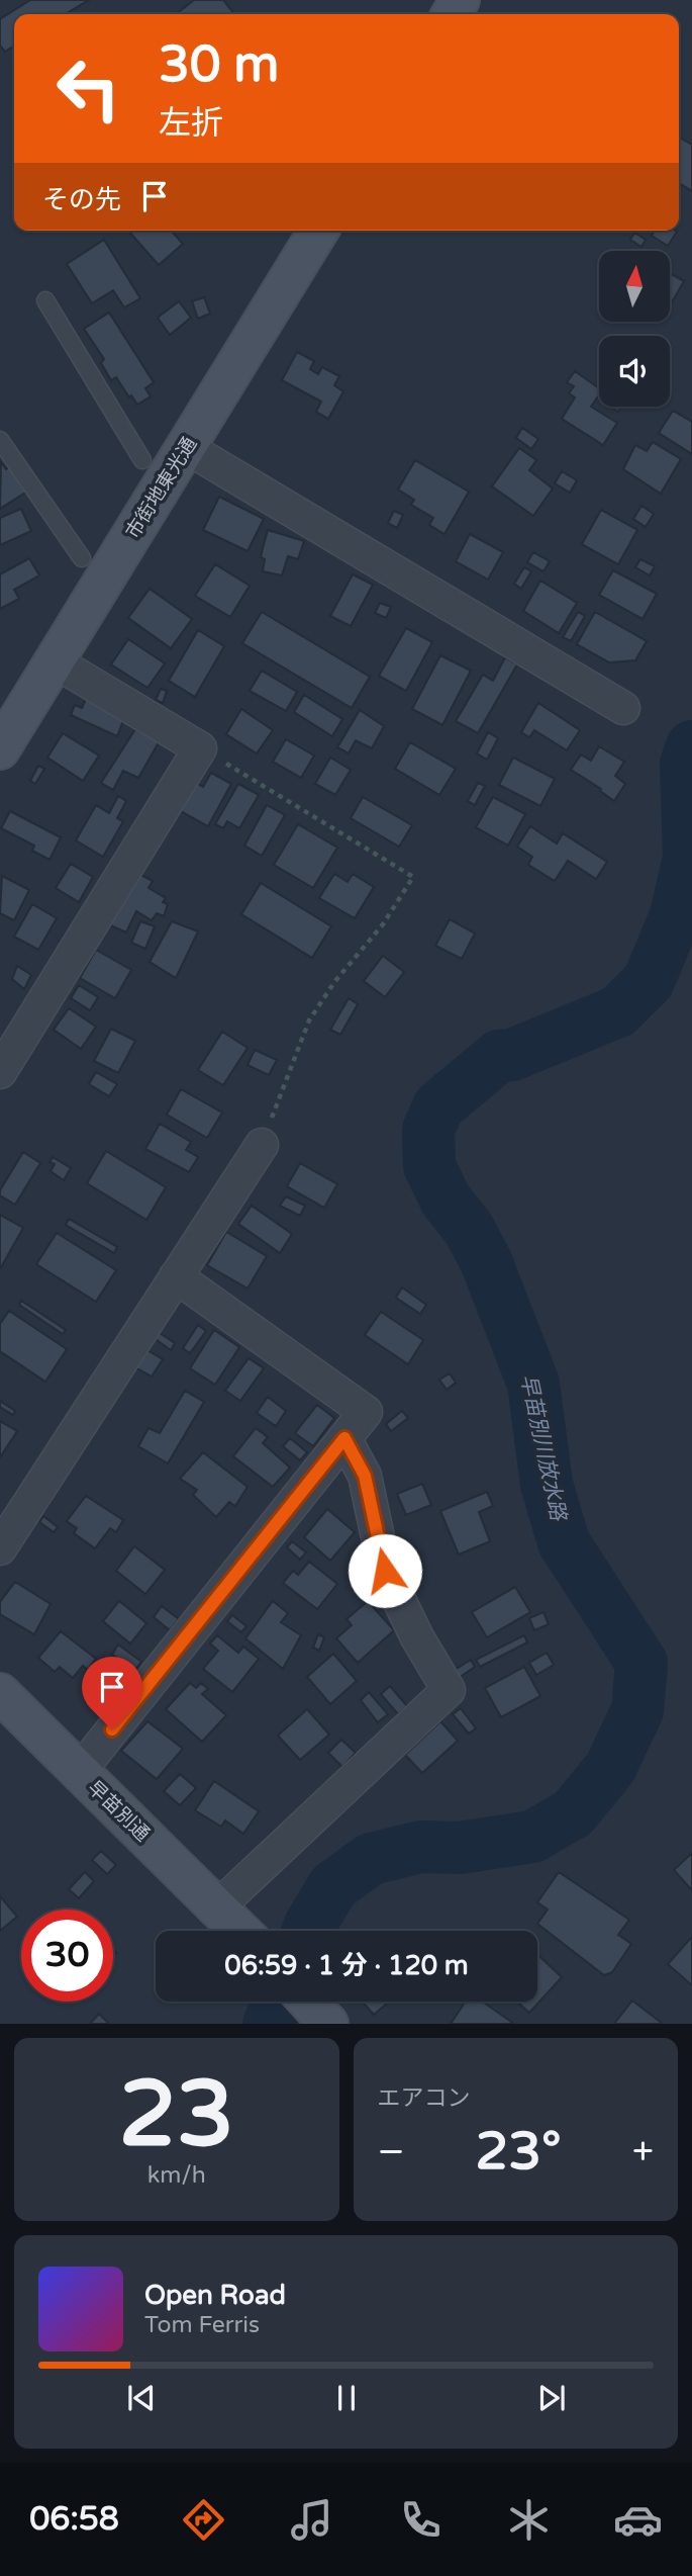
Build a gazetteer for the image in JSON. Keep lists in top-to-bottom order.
{
  "streets": {
    "street": ["市街地東光通", "早苗別通"]
  },
  "water": ["早苗別川放水路"],
  "north": "top",
  "page": {
    "turn": ["30 m", "左折"],
    "then": "その先",
    "limit": "30",
    "trip": "06:59 · 1 分 · 120 m",
    "tile": [
      ["23", "km/h"],
      "エアコン"
    ],
    "heat": ["−", "23°", "+"],
    "song": ["Open Road", "Tom Ferris"],
    "tabs": "06:58"
  }
}
